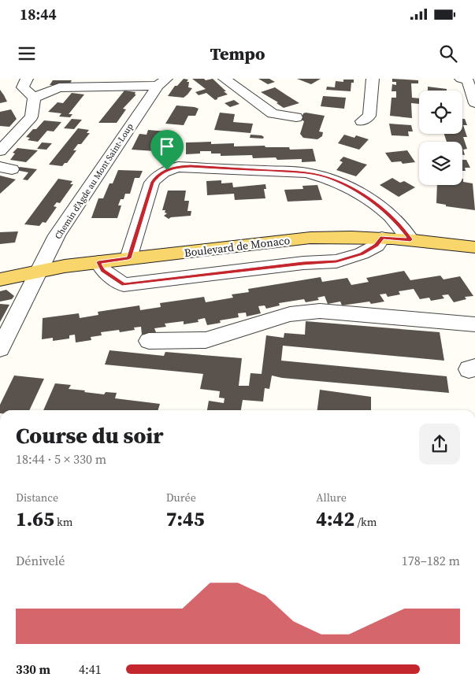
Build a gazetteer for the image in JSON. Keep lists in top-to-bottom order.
{
  "streets": {
    "main road": ["Boulevard de Monaco"],
    "street": ["Chemin d'Agde au Mont Saint-Loup"]
  },
  "crossings": [
    ["Chemin d'Agde au Mont Saint-Loup", "Boulevard de Monaco"]
  ],
  "page": {
    "status": "18:44",
    "header": "Tempo",
    "heading": ["Course du soir", "18:44 · 5 × 330 m"],
    "stats": [
      ["Distance", "1.65 km"],
      ["Durée", "7:45"],
      ["Allure", "4:42 /km"]
    ],
    "chart": ["Dénivelé", "178–182 m"],
    "list": [
      {
        "name": "330 m",
        "note": "4:41"
      }
    ]
  }
}
